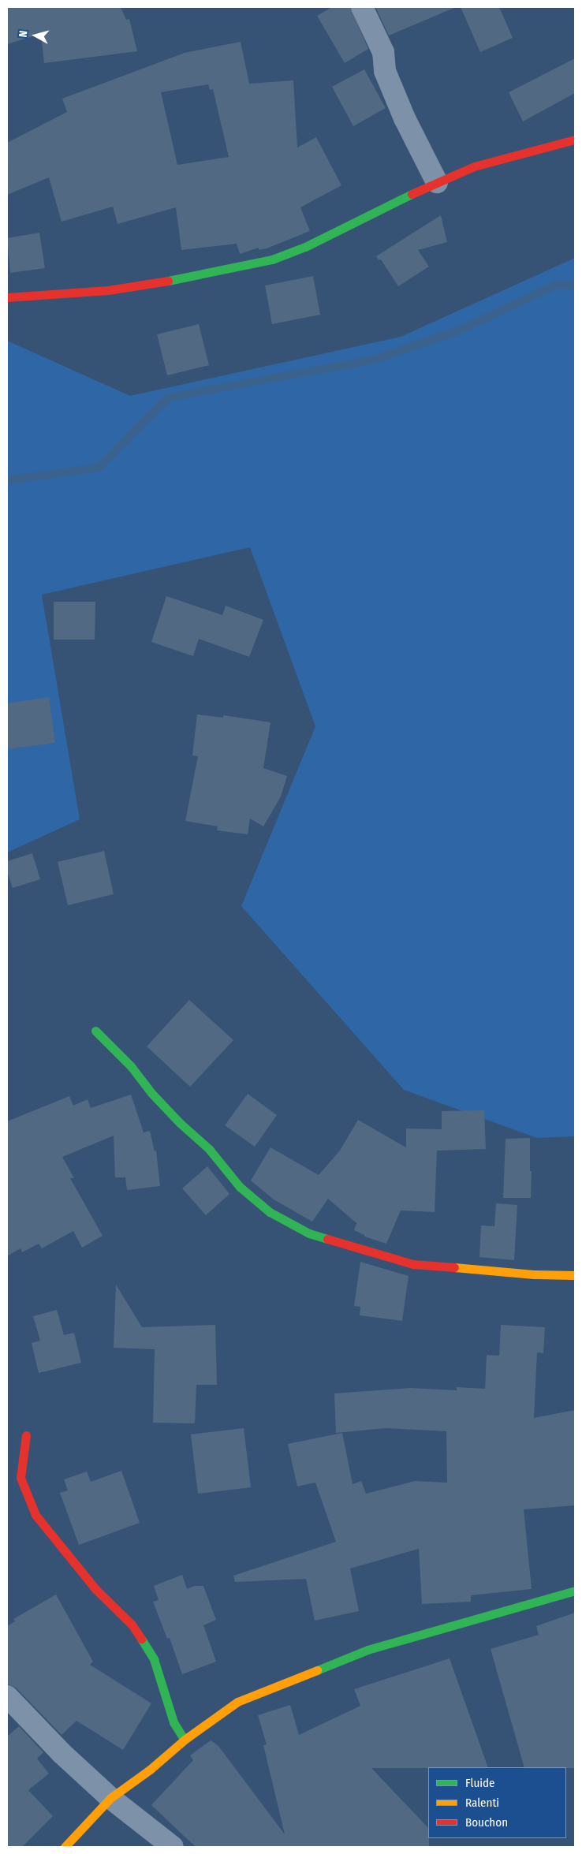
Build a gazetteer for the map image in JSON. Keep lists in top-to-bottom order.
{
  "legend": ["Fluide", "Ralenti", "Bouchon"],
  "north": "left"
}
